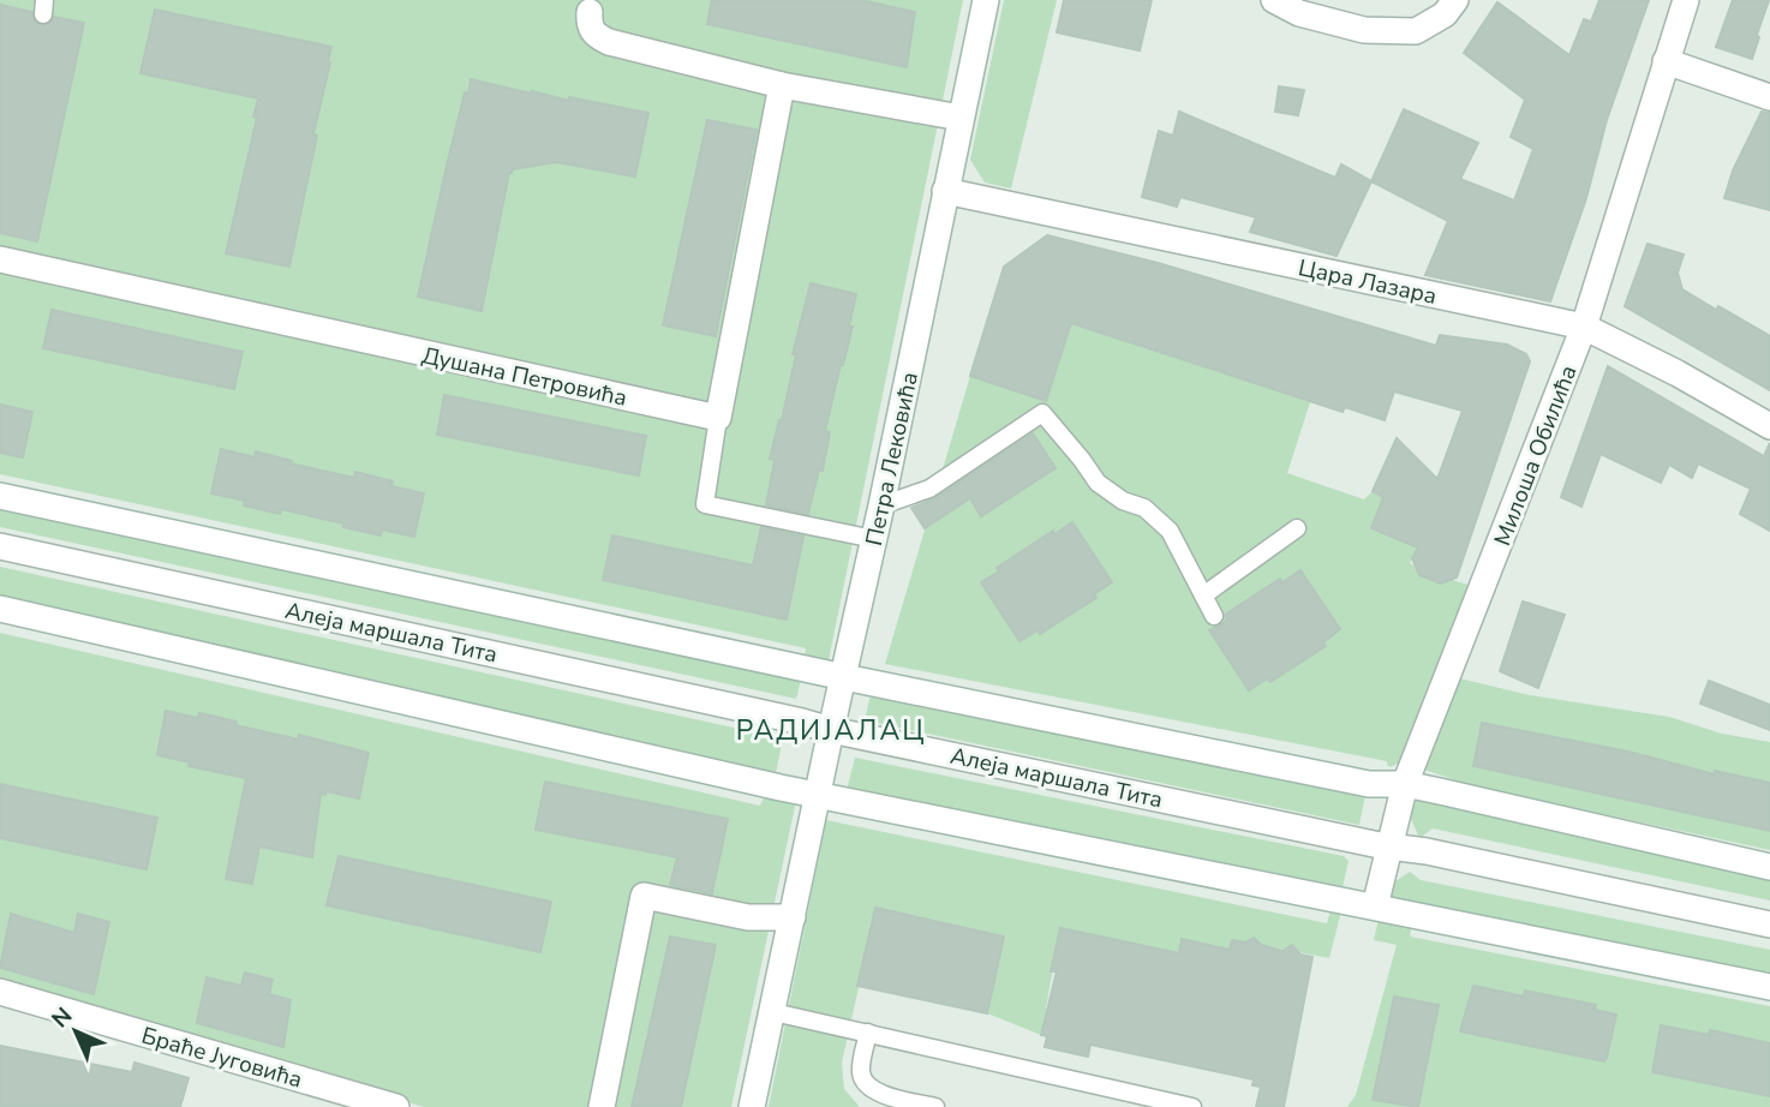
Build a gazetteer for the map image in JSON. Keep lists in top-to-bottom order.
{
  "streets": {
    "street": [
      "Цара Лазара",
      "Душана Петровића",
      "Милоша Обилића",
      "Петра Лековића",
      "Алеја маршала Тита",
      "Браће Југовића"
    ]
  },
  "crossings": [
    ["Цара Лазара", "Милоша Обилића"],
    ["Цара Лазара", "Петра Лековића"],
    ["Милоша Обилића", "Алеја маршала Тита"],
    ["Петра Лековића", "Алеја маршала Тита"]
  ],
  "districts": ["РАДИЈАЛАЦ"],
  "north": "top left"
}
